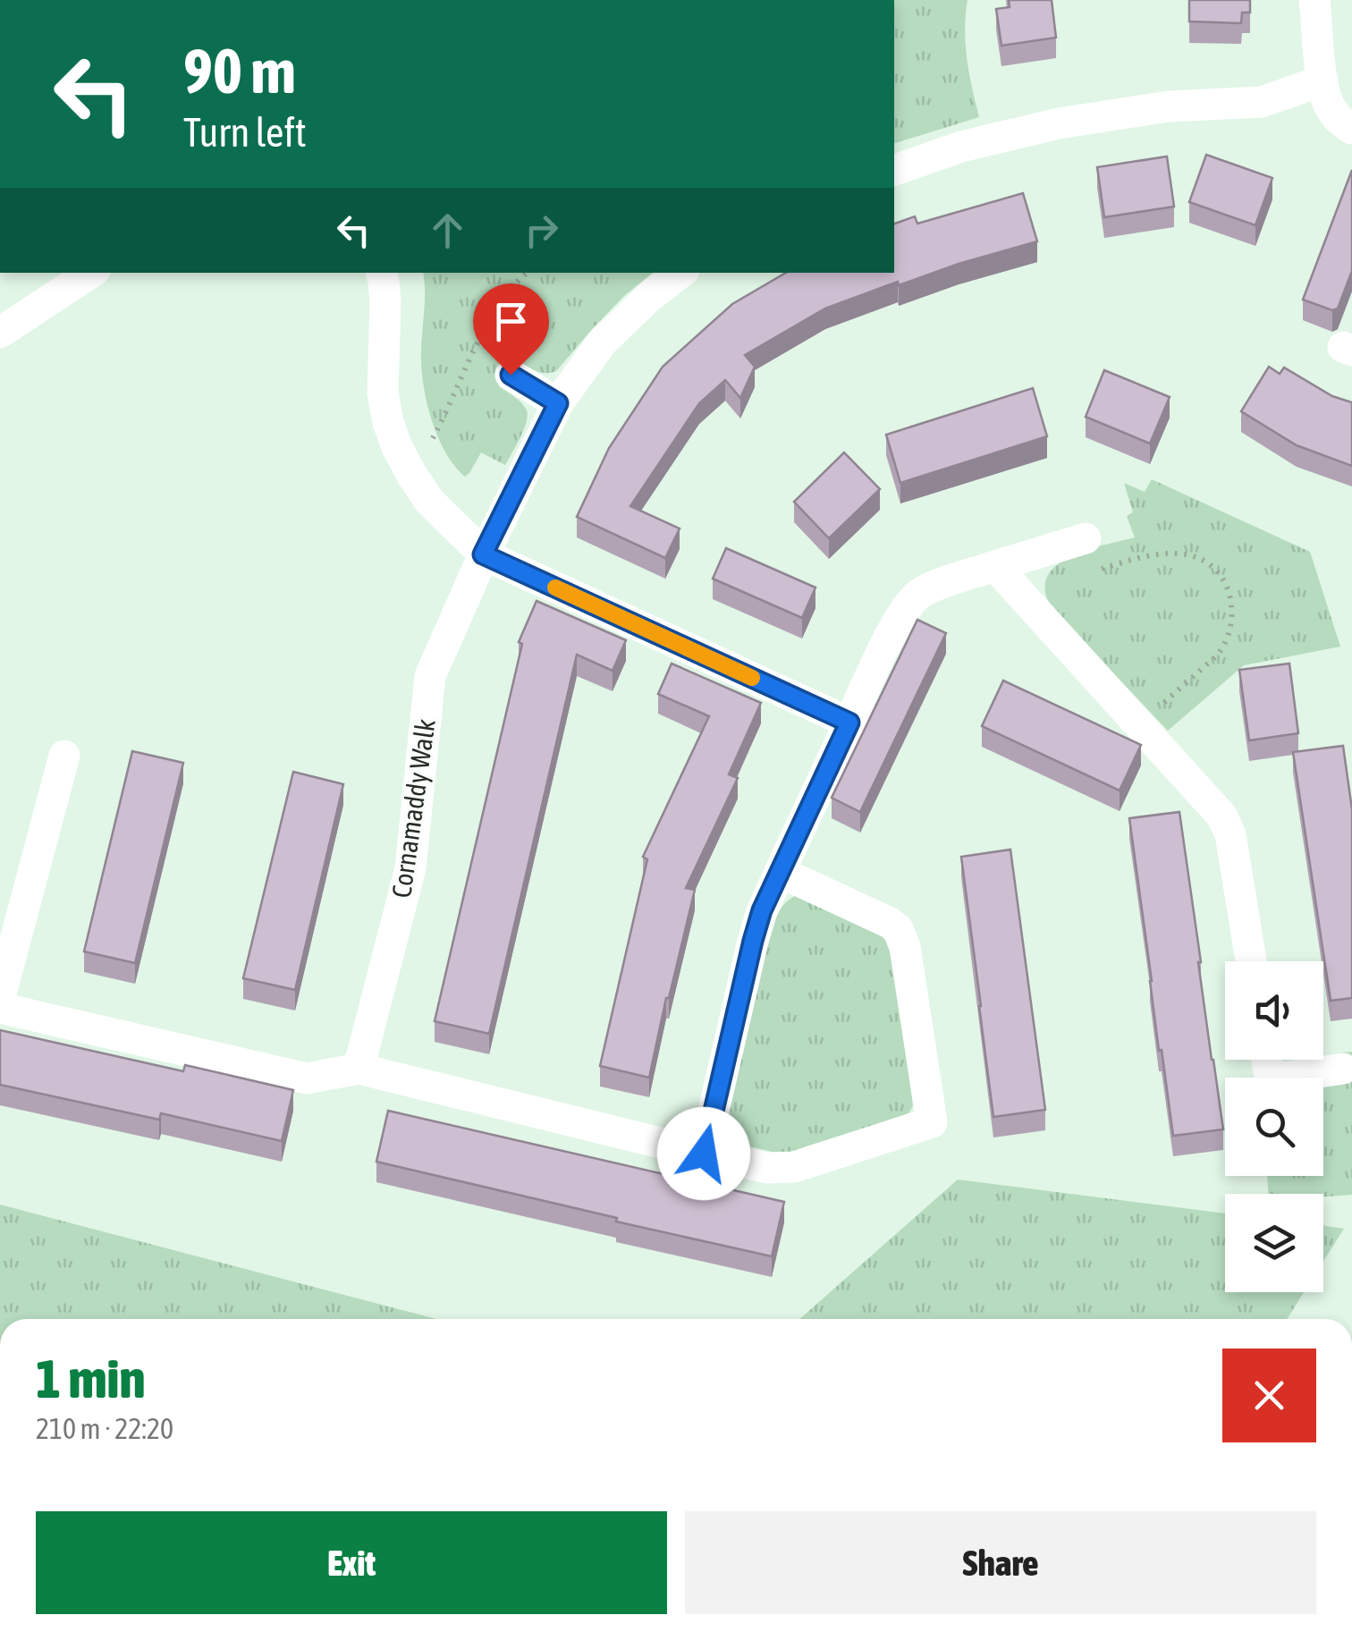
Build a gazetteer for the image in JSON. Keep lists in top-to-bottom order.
{
  "streets": {
    "street": ["Cornamaddy Walk"]
  },
  "page": {
    "turn": ["90 m", "Turn left"],
    "heading": ["1 min", "210 m · 22:20"],
    "buttons": ["Exit", "Share"]
  }
}
